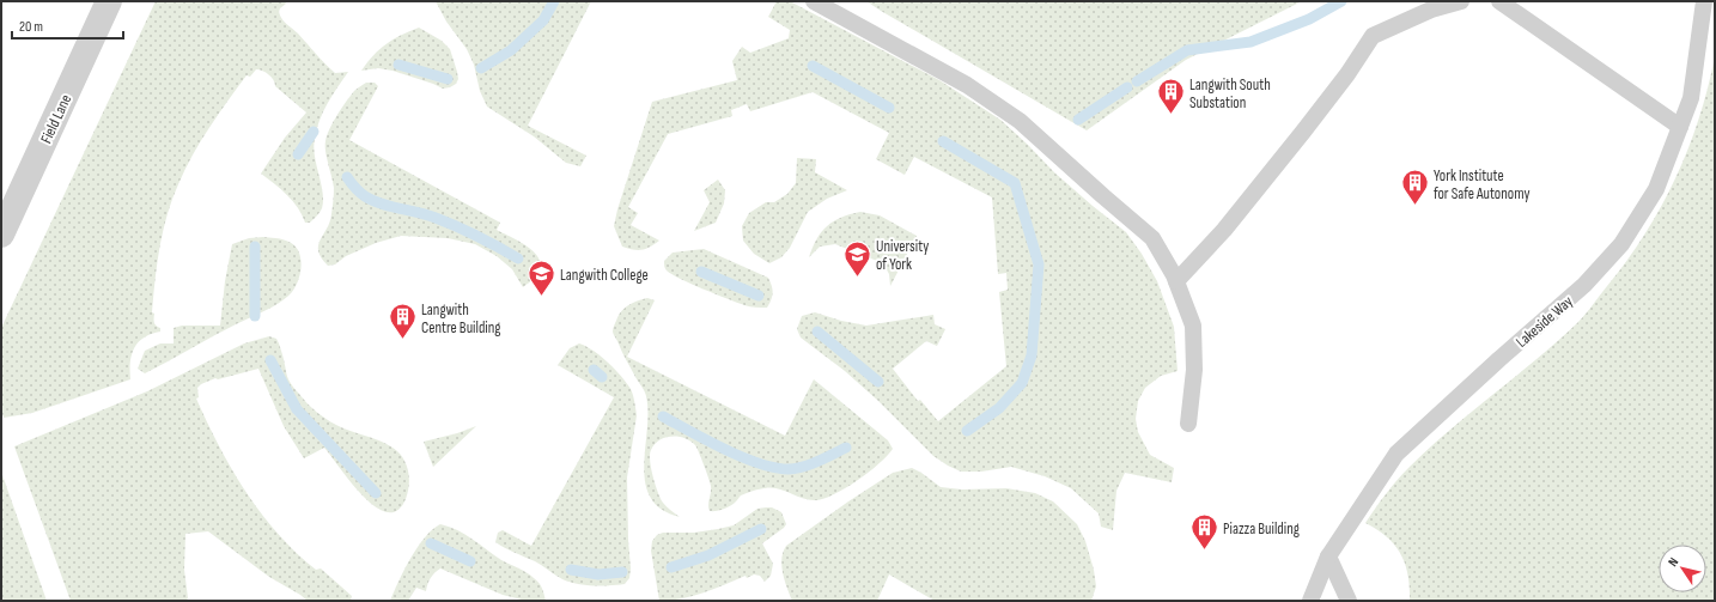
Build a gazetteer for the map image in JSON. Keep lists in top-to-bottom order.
{
  "streets": {
    "street": ["Field Lane"],
    "lane": ["Lakeside Way"]
  },
  "places": {
    "building": [
      "Langwith South Substation",
      "York Institute for Safe Autonomy",
      "Langwith Centre Building",
      "Piazza Building"
    ],
    "school or university": ["University of York", "Langwith College"]
  },
  "scale_bar": "20 m",
  "north": "top left"
}
